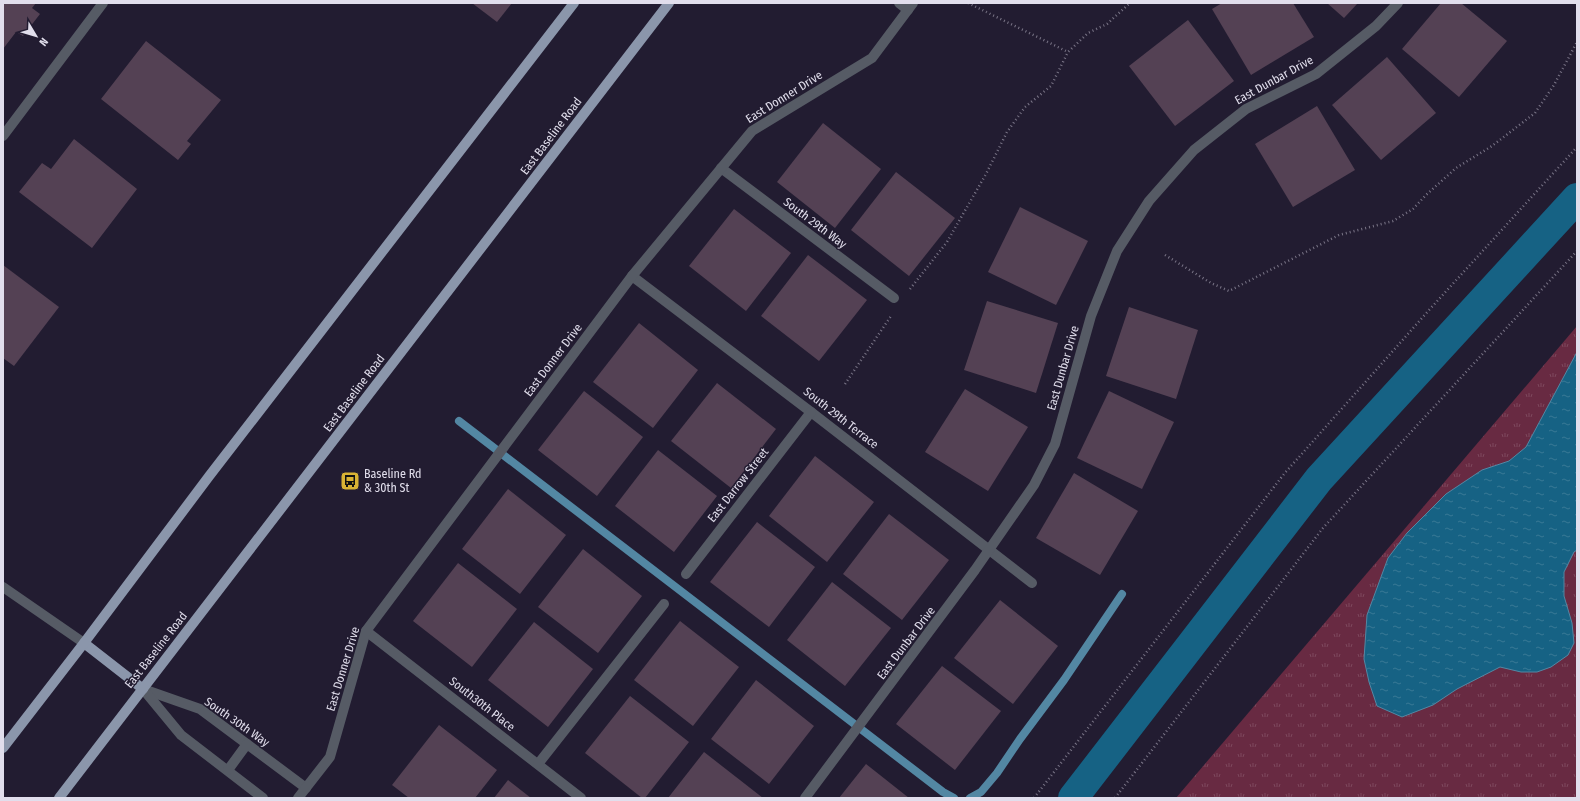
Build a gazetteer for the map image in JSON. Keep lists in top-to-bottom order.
{
  "streets": {
    "main road": ["East Baseline Road"],
    "street": [
      "East Dunbar Drive",
      "East Donner Drive",
      "South 29th Way",
      "South 29th Terrace",
      "East Darrow Street",
      "South30th Place",
      "South 30th Way"
    ]
  },
  "crossings": [
    ["East Dunbar Drive", "South 29th Terrace"],
    ["East Donner Drive", "South 29th Way"],
    ["East Donner Drive", "South 29th Terrace"],
    ["East Donner Drive", "South30th Place"],
    ["East Donner Drive", "South 30th Way"],
    ["East Baseline Road", "South 30th Way"],
    ["South 29th Terrace", "East Darrow Street"]
  ],
  "places": {
    "bus stop": ["Baseline Rd & 30th St"]
  },
  "north": "bottom right"
}
